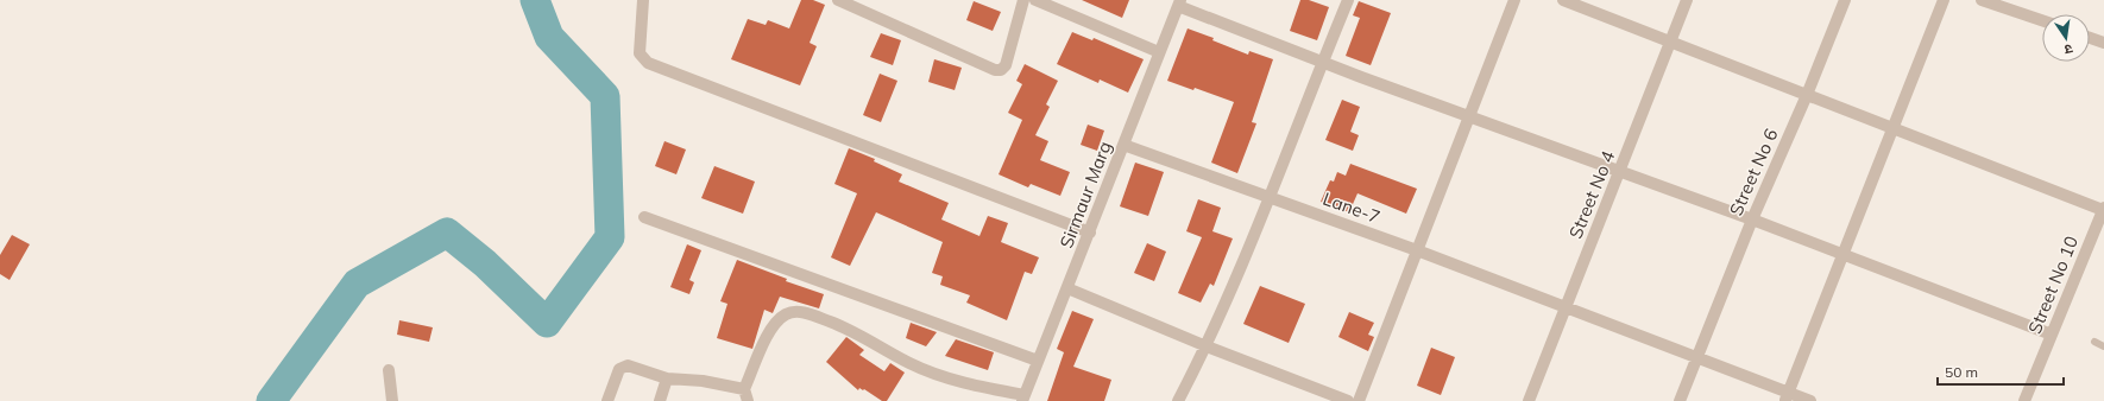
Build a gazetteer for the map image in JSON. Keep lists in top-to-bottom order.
{
  "streets": {
    "street": [
      "Street No 6",
      "Sirmaur Marg",
      "Street No 4",
      "Lane-7",
      "Street No 10"
    ]
  },
  "crossings": [
    ["Street No 6", "Lane-7"],
    ["Sirmaur Marg", "Lane-7"],
    ["Street No 4", "Lane-7"]
  ],
  "scale_bar": "50 m",
  "north": "bottom"
}
